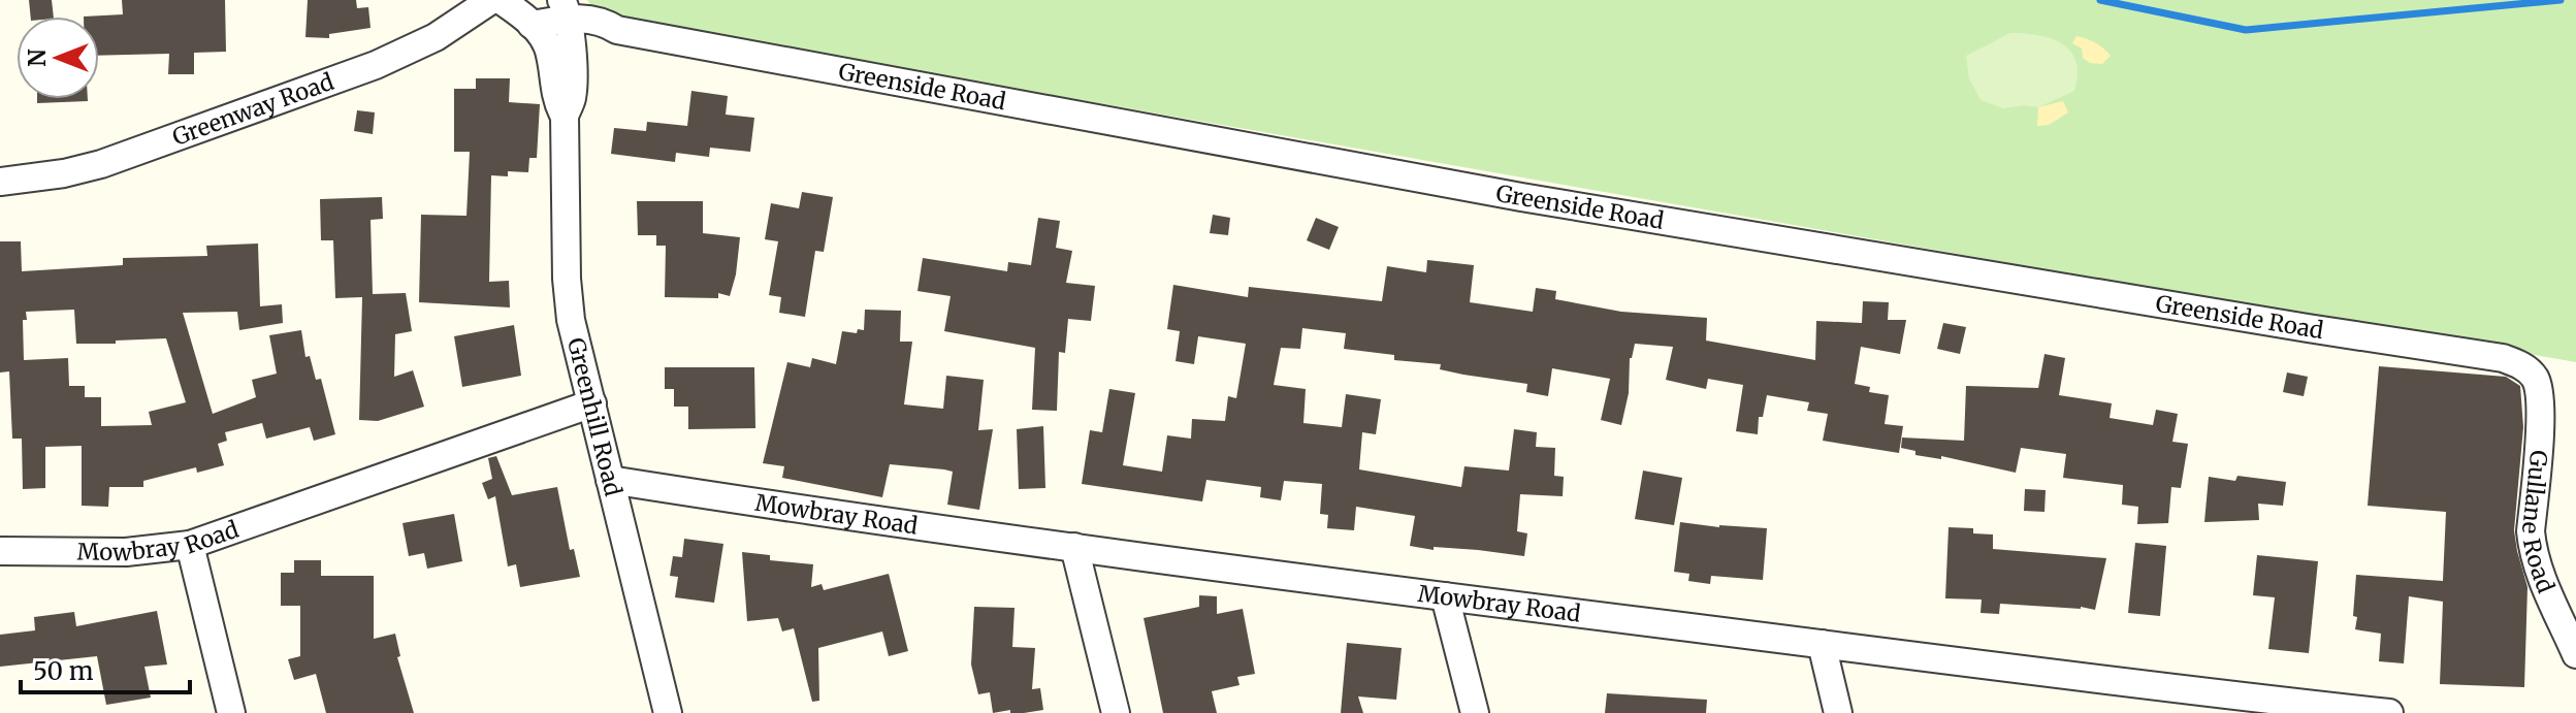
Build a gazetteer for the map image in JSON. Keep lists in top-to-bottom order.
{
  "streets": {
    "street": [
      "Greenside Road",
      "Greenway Road",
      "Greenhill Road",
      "Mowbray Road",
      "Gullane Road"
    ]
  },
  "crossings": [
    ["Greenside Road", "Greenhill Road"],
    ["Greenside Road", "Gullane Road"],
    ["Greenhill Road", "Mowbray Road"]
  ],
  "scale_bar": "50 m",
  "north": "left"
}
